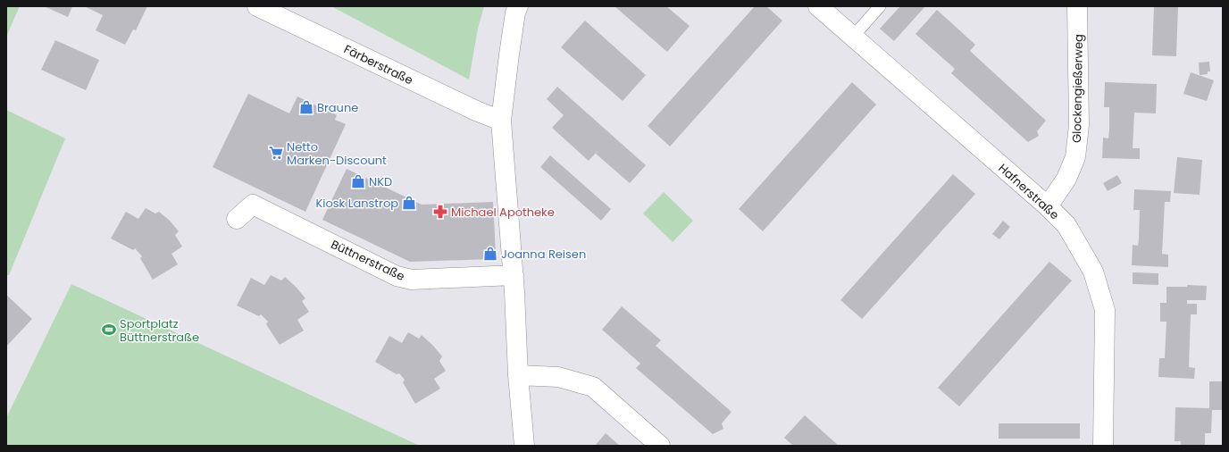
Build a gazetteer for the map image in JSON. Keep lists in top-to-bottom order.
{
  "streets": {
    "street": [
      "Färberstraße",
      "Glockengießerweg",
      "Hafnerstraße",
      "Büttnerstraße"
    ]
  },
  "crossings": [
    ["Glockengießerweg", "Hafnerstraße"]
  ],
  "places": {
    "shop": [
      "Braune",
      "NKD",
      "Kiosk Lanstrop",
      "Joanna Reisen"
    ],
    "supermarket": ["Netto Marken-Discount"],
    "pharmacy": ["Michael Apotheke"],
    "sports": ["Sportplatz Büttnerstraße"]
  }
}
